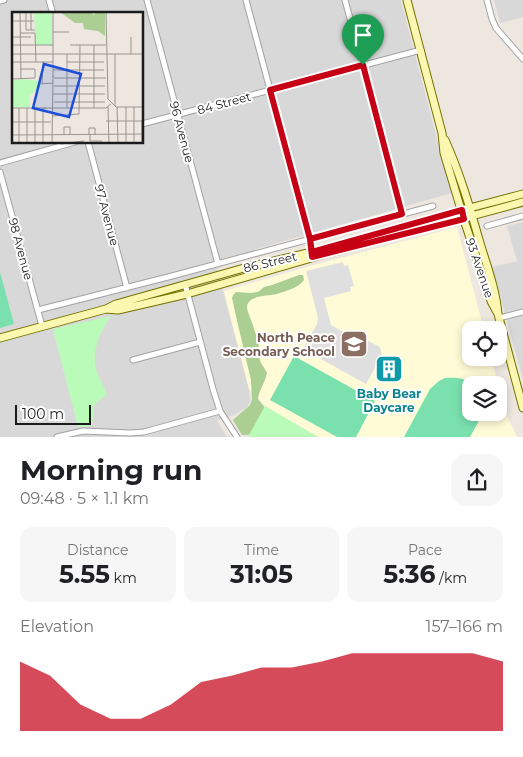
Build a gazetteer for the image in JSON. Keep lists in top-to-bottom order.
{
  "streets": {
    "main road": ["86 Street", "93 Avenue"],
    "street": [
      "84 Street",
      "96 Avenue",
      "97 Avenue",
      "98 Avenue"
    ]
  },
  "crossings": [
    ["84 Street", "96 Avenue"],
    ["84 Street", "93 Avenue"],
    ["96 Avenue", "86 Street"],
    ["97 Avenue", "86 Street"],
    ["98 Avenue", "86 Street"],
    ["86 Street", "93 Avenue"]
  ],
  "places": {
    "school or university": ["North Peace Secondary School"],
    "building": ["Baby Bear Daycare"]
  },
  "scale_bar": "100 m",
  "page": {
    "scale": "100 m",
    "heading": ["Morning run", "09:48 · 5 × 1.1 km"],
    "stats": [
      ["Distance", "5.55 km"],
      ["Time", "31:05"],
      ["Pace", "5:36 /km"]
    ],
    "chart": ["Elevation", "157–166 m"]
  }
}
